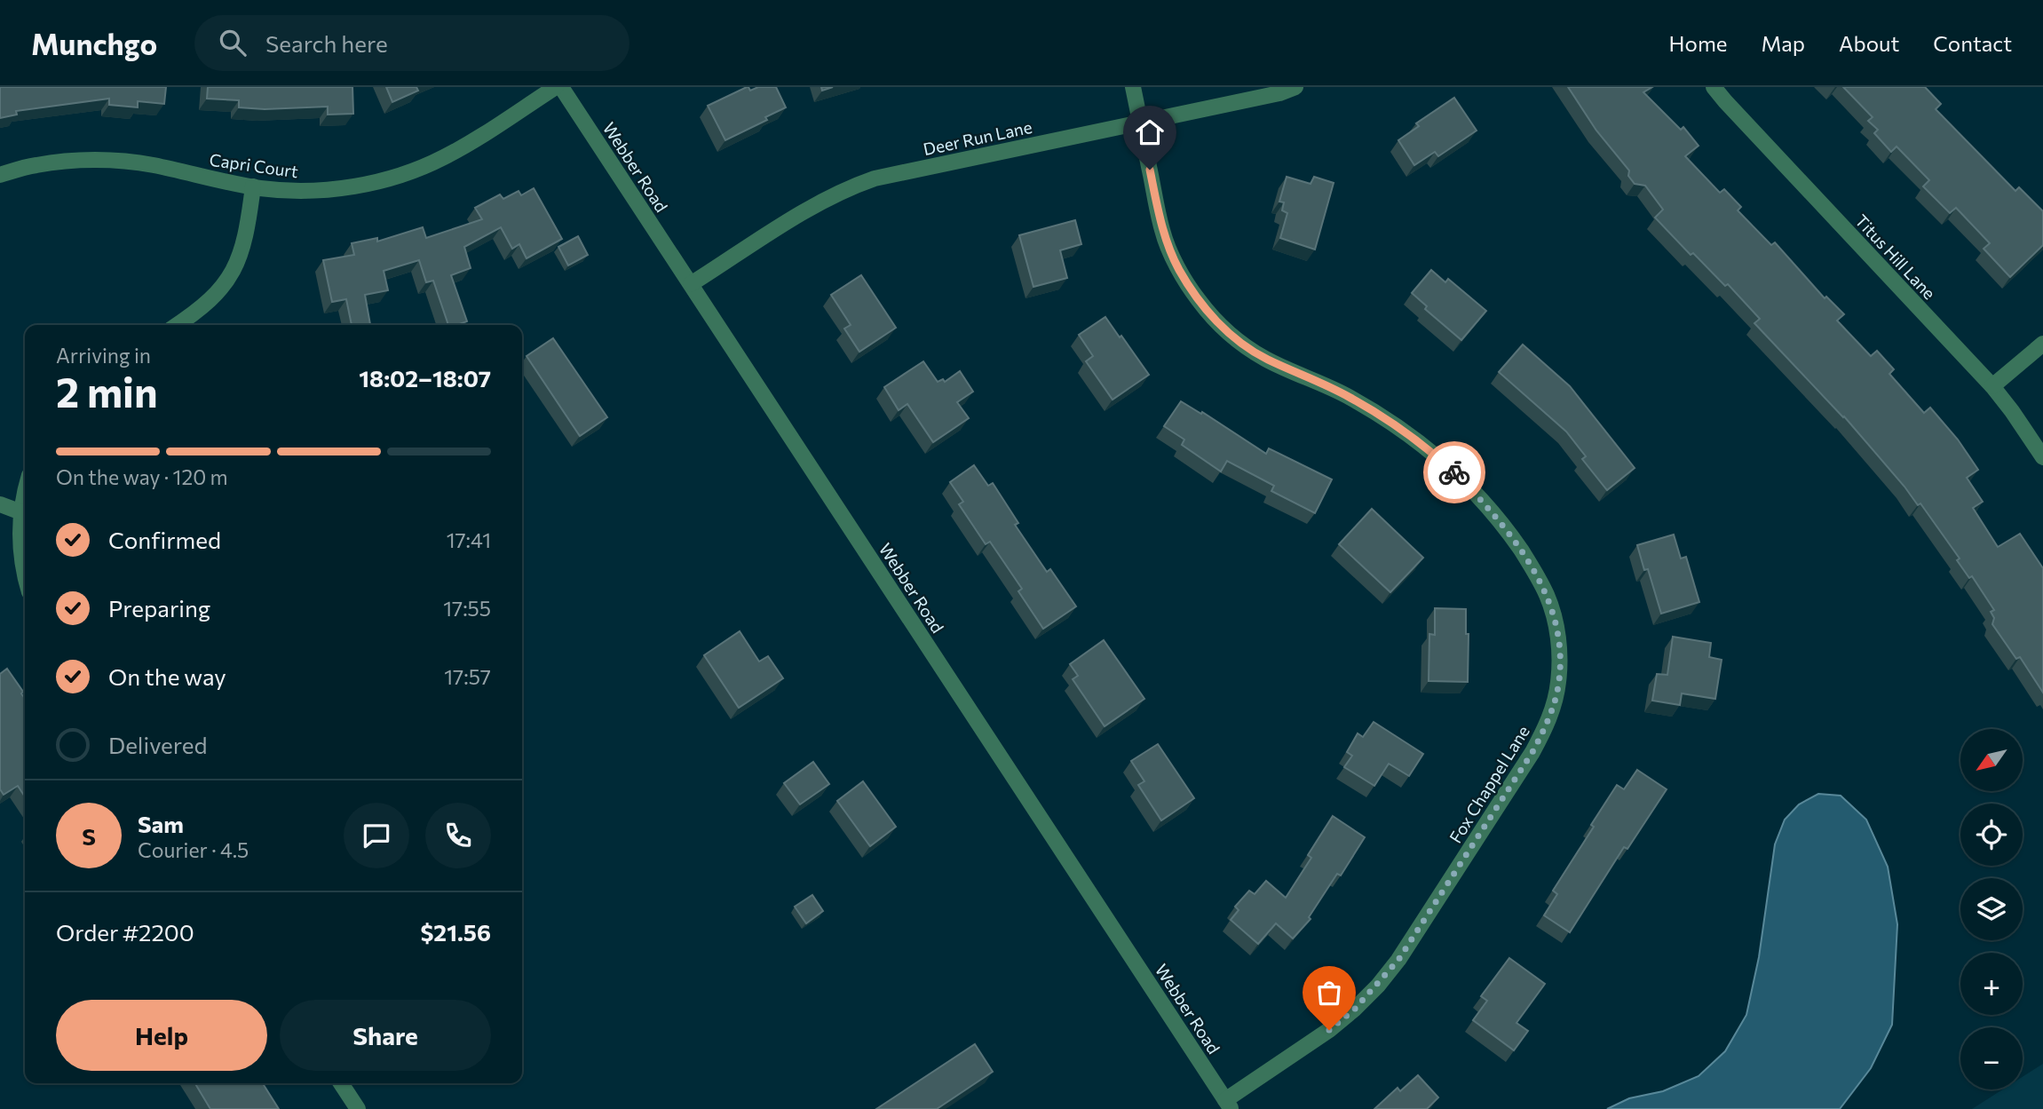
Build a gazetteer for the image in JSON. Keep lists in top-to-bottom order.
{
  "streets": {
    "street": [
      "Deer Run Lane",
      "Capri Court",
      "Webber Road",
      "Titus Hill Lane",
      "Fox Chappel Lane"
    ]
  },
  "crossings": [
    ["Deer Run Lane", "Webber Road"],
    ["Deer Run Lane", "Fox Chappel Lane"],
    ["Webber Road", "Fox Chappel Lane"]
  ],
  "north": "bottom left",
  "page": {
    "header": "Munchgo",
    "search": "Search here",
    "nav": [
      "Home",
      "Map",
      "About",
      "Contact"
    ],
    "heading": ["2 min", "Arriving in", "18:02–18:07"],
    "panel": [
      "Sam",
      "Courier · 4.5",
      "Order #2200",
      "$21.56"
    ],
    "bar": "On the way · 120 m",
    "list": [
      ["Confirmed", "17:41"],
      ["Preparing", "17:55"],
      ["On the way", "17:57"],
      "Delivered"
    ],
    "map_buttons": ["+", "−"],
    "round": "S",
    "buttons": ["Help", "Share"]
  }
}
